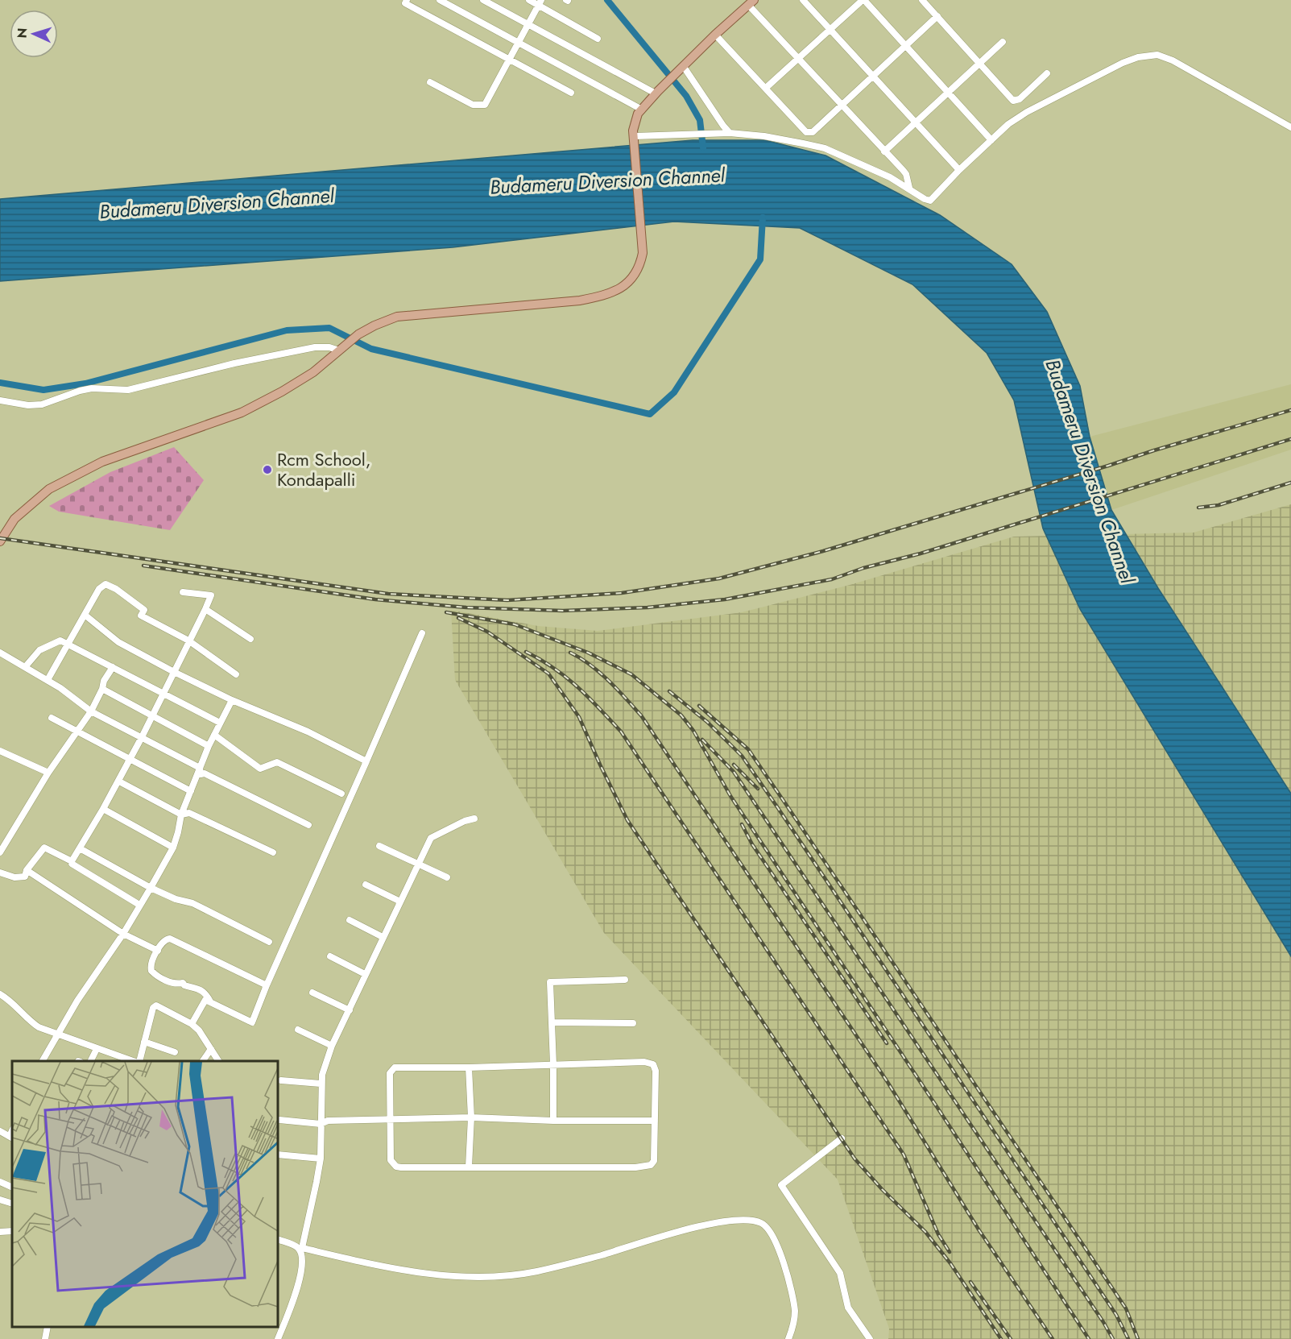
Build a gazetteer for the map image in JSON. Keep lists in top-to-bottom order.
{
  "water": ["Budameru Diversion Channel"],
  "places": ["Rcm School, Kondapalli"],
  "north": "left"
}
